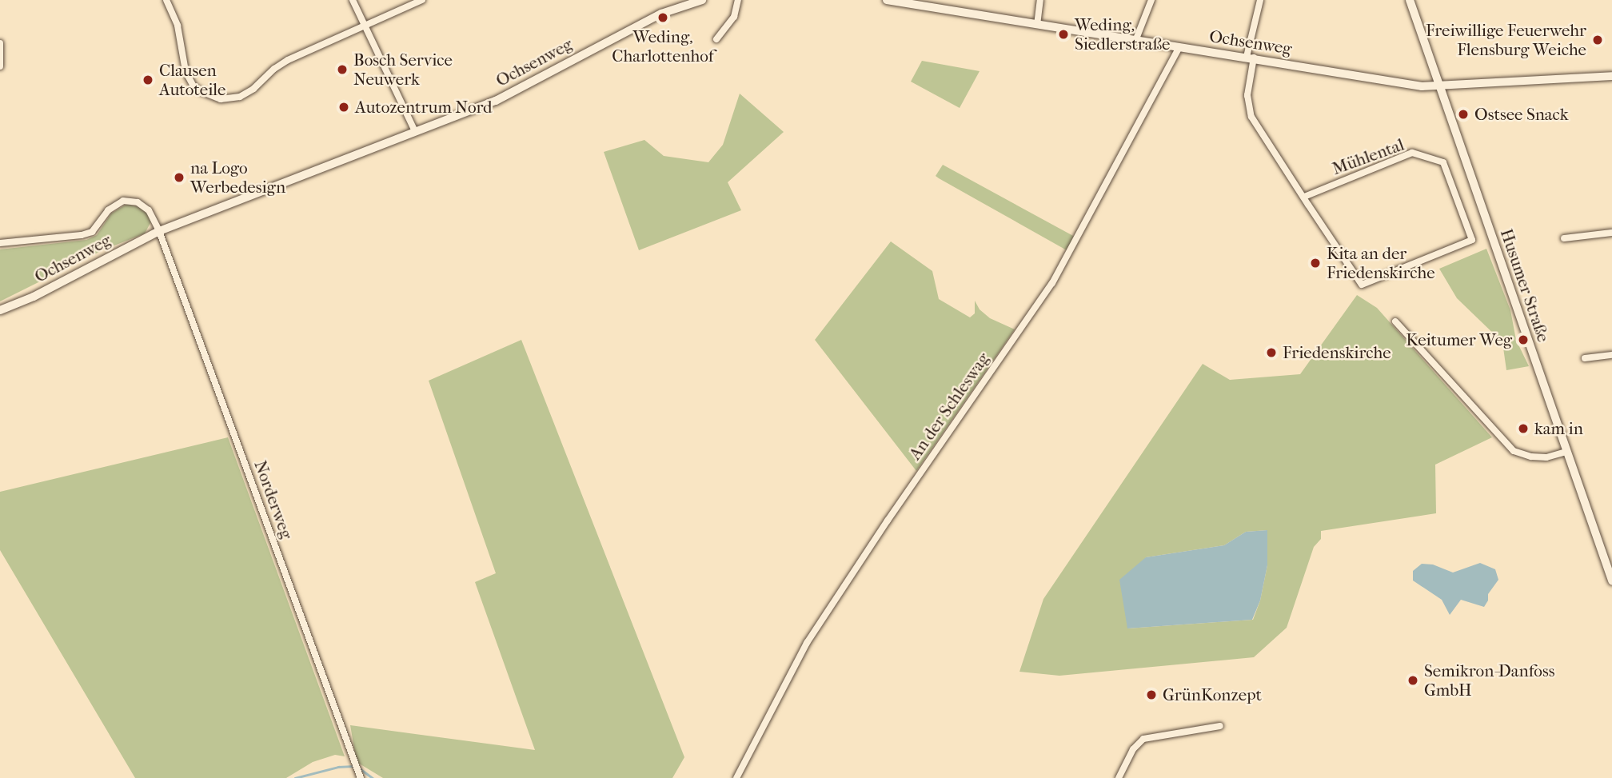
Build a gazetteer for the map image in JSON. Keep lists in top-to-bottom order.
{
  "streets": {
    "main road": ["Ochsenweg", "Husumer Straße"],
    "street": ["Mühlental", "An der Schleswag", "Norderweg"]
  },
  "crossings": [
    ["Ochsenweg", "Husumer Straße"],
    ["Ochsenweg", "An der Schleswag"],
    ["Ochsenweg", "Norderweg"]
  ],
  "places": [
    "Weding, Charlottenhof",
    "Weding, Siedlerstraße",
    "Freiwillige Feuerwehr Flensburg Weiche",
    "Bosch Service Neuwerk",
    "Clausen Autoteile",
    "Autozentrum Nord",
    "Ostsee Snack",
    "na Logo Werbedesign",
    "Kita an der Friedenskirche",
    "Keitumer Weg",
    "Friedenskirche",
    "kam in",
    "Semikron-Danfoss GmbH",
    "GrünKonzept"
  ]
}
